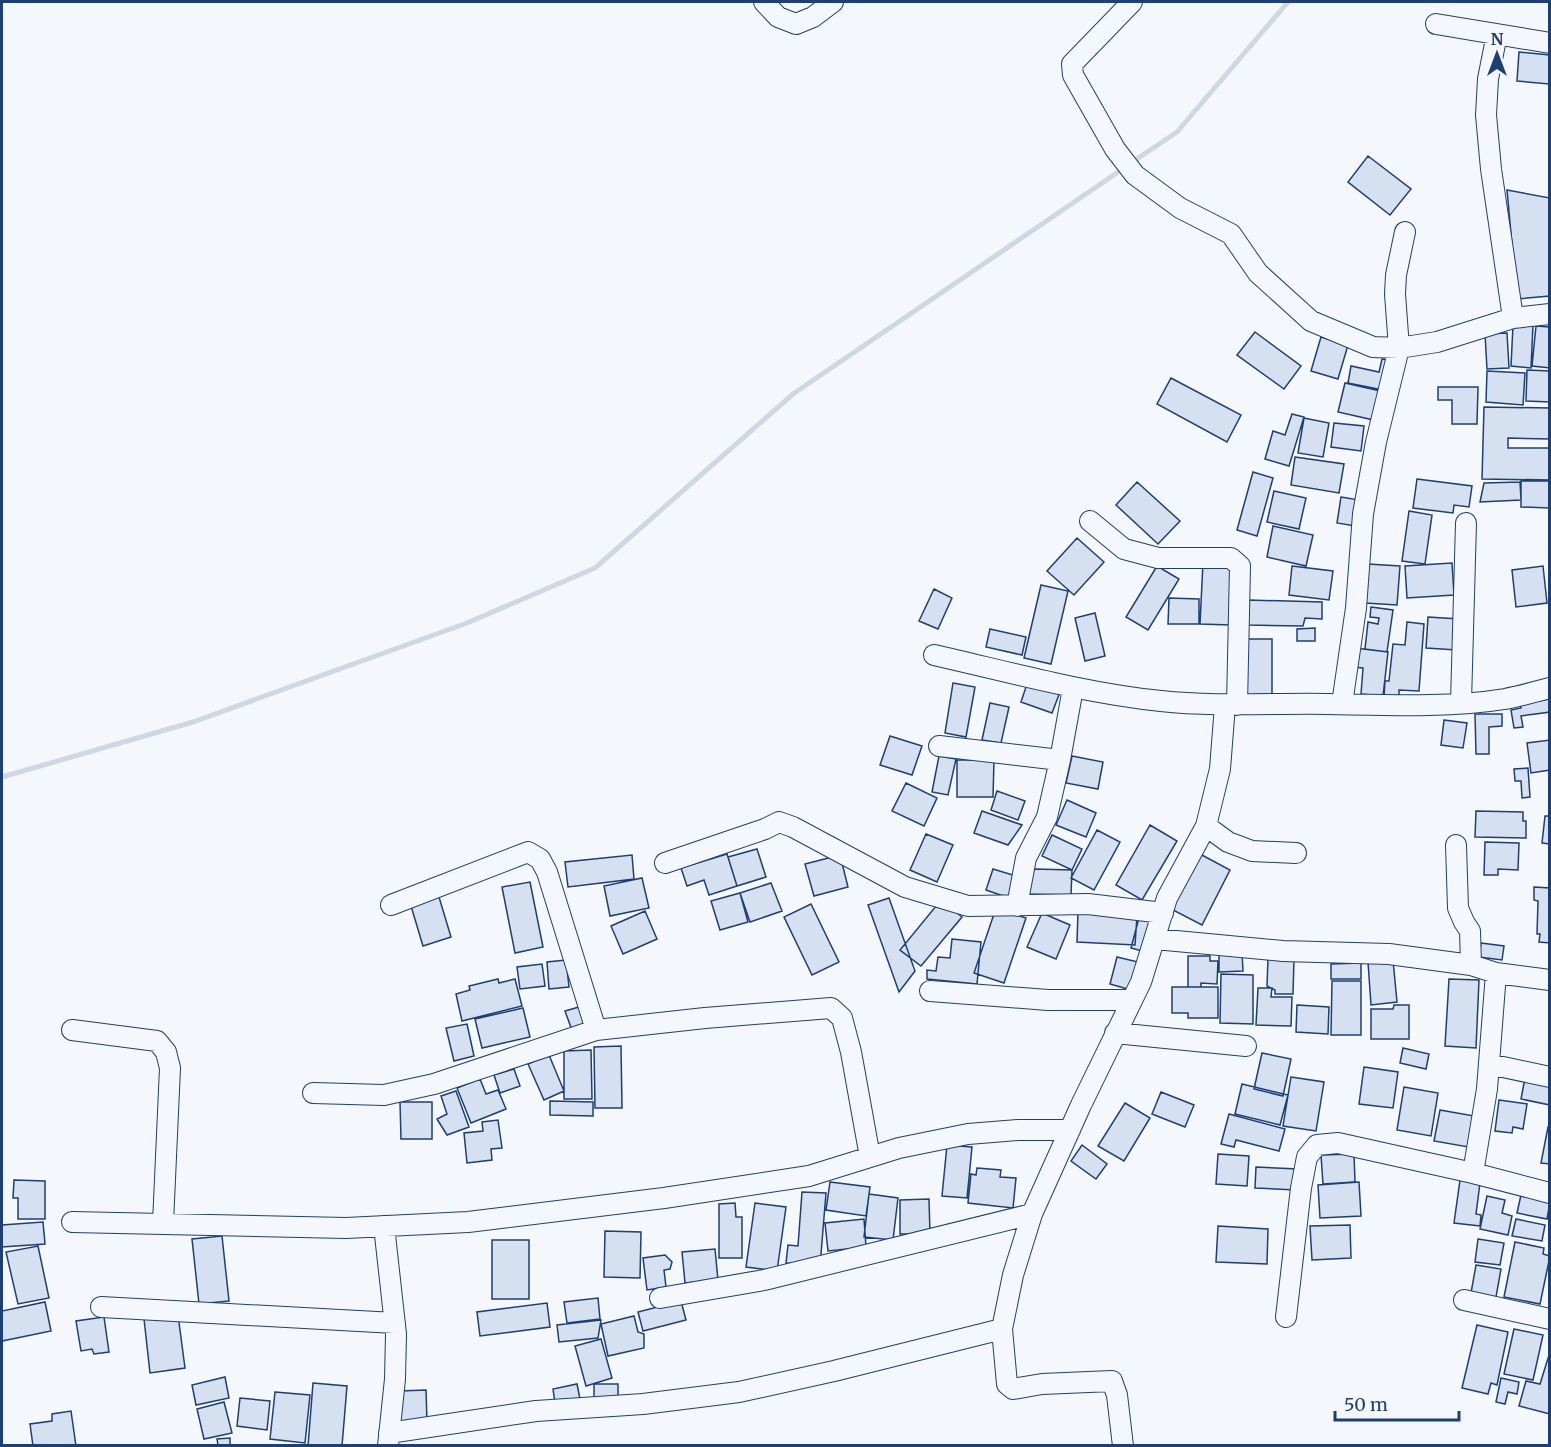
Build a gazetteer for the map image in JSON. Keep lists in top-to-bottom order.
{
  "scale_bar": "50 m",
  "north": "top"
}
